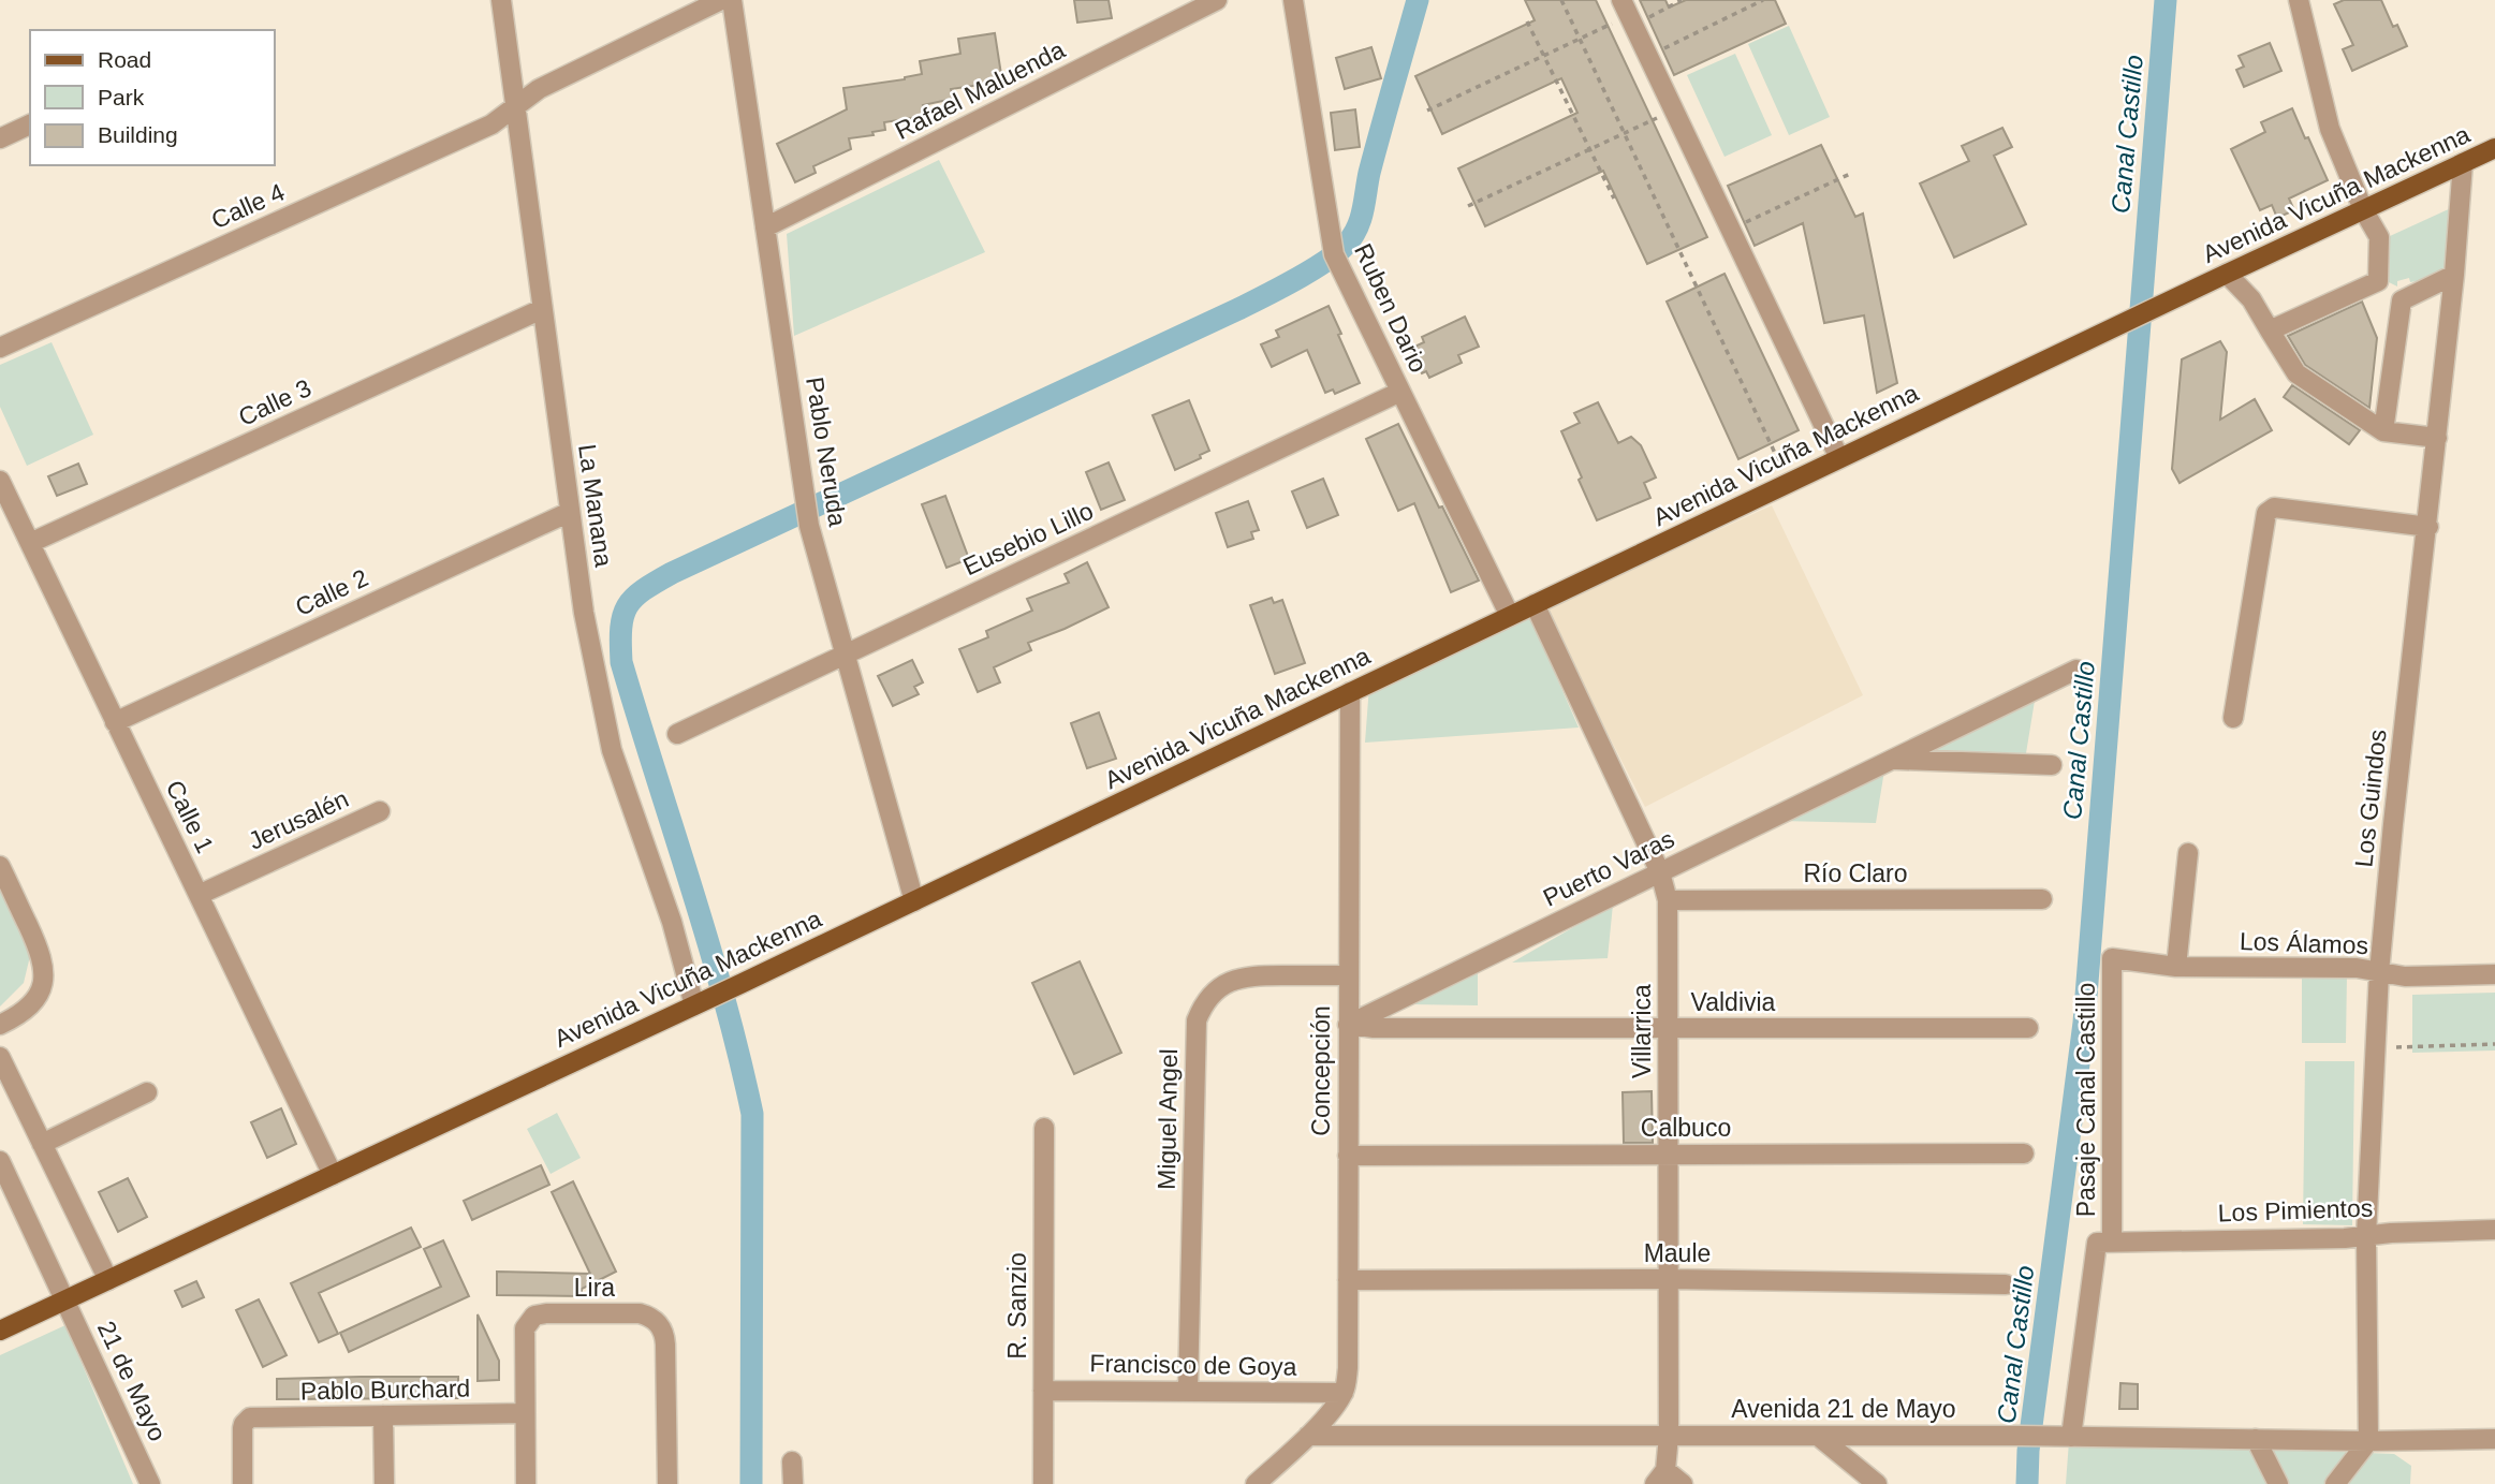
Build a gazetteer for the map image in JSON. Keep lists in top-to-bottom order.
{
  "streets": {
    "main road": ["Avenida Vicuña Mackenna"],
    "street": [
      "Rafael Maluenda",
      "Calle 4",
      "Ruben Dario",
      "Calle 3",
      "Pablo Neruda",
      "La Manana",
      "Eusebio Lillo",
      "Calle 2",
      "Los Guindos",
      "Calle 1",
      "Jerusalén",
      "Puerto Varas",
      "Río Claro",
      "Los Álamos",
      "Valdivia",
      "Villarrica",
      "Concepción",
      "Pasaje Canal Castillo",
      "Miguel Angel",
      "Calbuco",
      "Los Pimientos",
      "Maule",
      "Lira",
      "R. Sanzio",
      "Francisco de Goya",
      "21 de Mayo",
      "Pablo Burchard",
      "Avenida 21 de Mayo"
    ]
  },
  "crossings": [
    ["Rafael Maluenda", "Pablo Neruda"],
    ["Avenida Vicuña Mackenna", "Ruben Dario"],
    ["Avenida Vicuña Mackenna", "Pablo Neruda"],
    ["Avenida Vicuña Mackenna", "La Manana"],
    ["Avenida Vicuña Mackenna", "Los Guindos"],
    ["Avenida Vicuña Mackenna", "Calle 1"],
    ["Avenida Vicuña Mackenna", "Villarrica"],
    ["Avenida Vicuña Mackenna", "Concepción"],
    ["Avenida Vicuña Mackenna", "21 de Mayo"],
    ["Calle 4", "La Manana"],
    ["Ruben Dario", "Eusebio Lillo"],
    ["Calle 3", "La Manana"],
    ["Calle 3", "Calle 1"],
    ["Pablo Neruda", "Eusebio Lillo"],
    ["La Manana", "Calle 2"],
    ["Calle 2", "Calle 1"],
    ["Los Guindos", "Los Álamos"],
    ["Los Guindos", "Los Pimientos"],
    ["Los Guindos", "Avenida 21 de Mayo"],
    ["Calle 1", "Jerusalén"],
    ["Puerto Varas", "Valdivia"],
    ["Puerto Varas", "Villarrica"],
    ["Puerto Varas", "Concepción"],
    ["Río Claro", "Villarrica"],
    ["Los Álamos", "Pasaje Canal Castillo"],
    ["Valdivia", "Villarrica"],
    ["Valdivia", "Concepción"],
    ["Villarrica", "Calbuco"],
    ["Villarrica", "Maule"],
    ["Villarrica", "Avenida 21 de Mayo"],
    ["Concepción", "Miguel Angel"],
    ["Concepción", "Calbuco"],
    ["Concepción", "Maule"],
    ["Concepción", "Francisco de Goya"],
    ["Pasaje Canal Castillo", "Los Pimientos"],
    ["Pasaje Canal Castillo", "Avenida 21 de Mayo"],
    ["Miguel Angel", "Francisco de Goya"],
    ["Lira", "Pablo Burchard"],
    ["R. Sanzio", "Francisco de Goya"]
  ],
  "water": ["Canal Castillo"],
  "legend": ["Road", "Park", "Building"]
}
